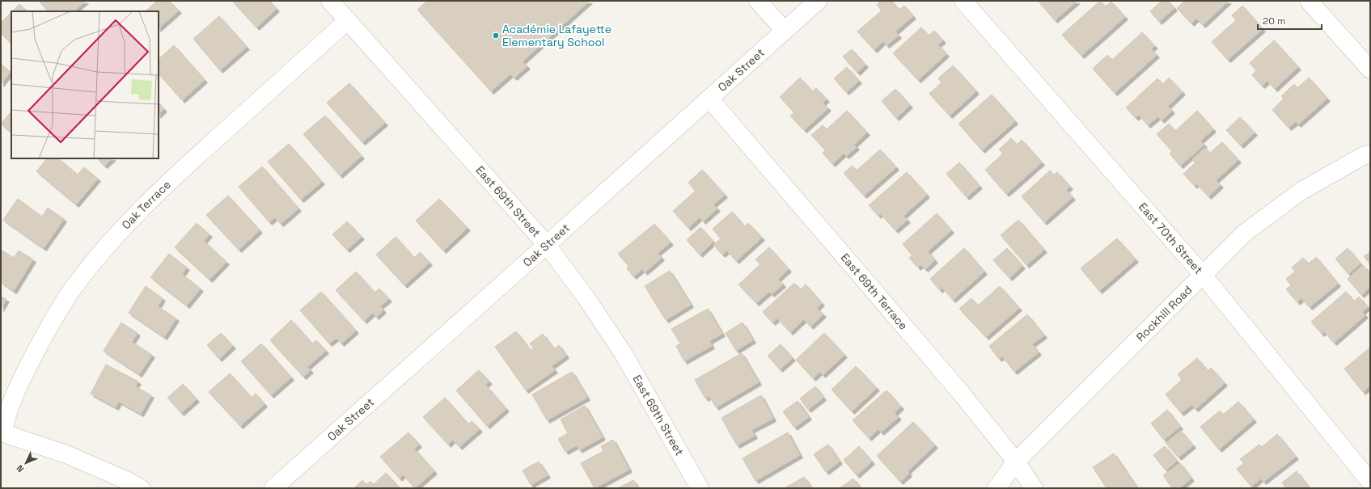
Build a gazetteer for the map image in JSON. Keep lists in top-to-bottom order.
{
  "streets": {
    "street": [
      "Oak Street",
      "East 69th Street",
      "Oak Terrace",
      "East 70th Street",
      "East 69th Terrace",
      "Rockhill Road"
    ]
  },
  "crossings": [
    ["Oak Street", "East 69th Street"],
    ["Oak Street", "East 69th Terrace"],
    ["East 69th Street", "Oak Terrace"],
    ["East 70th Street", "Rockhill Road"],
    ["East 69th Terrace", "Rockhill Road"]
  ],
  "places": ["Académie Lafayette Elementary School"],
  "scale_bar": "20 m",
  "north": "bottom left"
}
